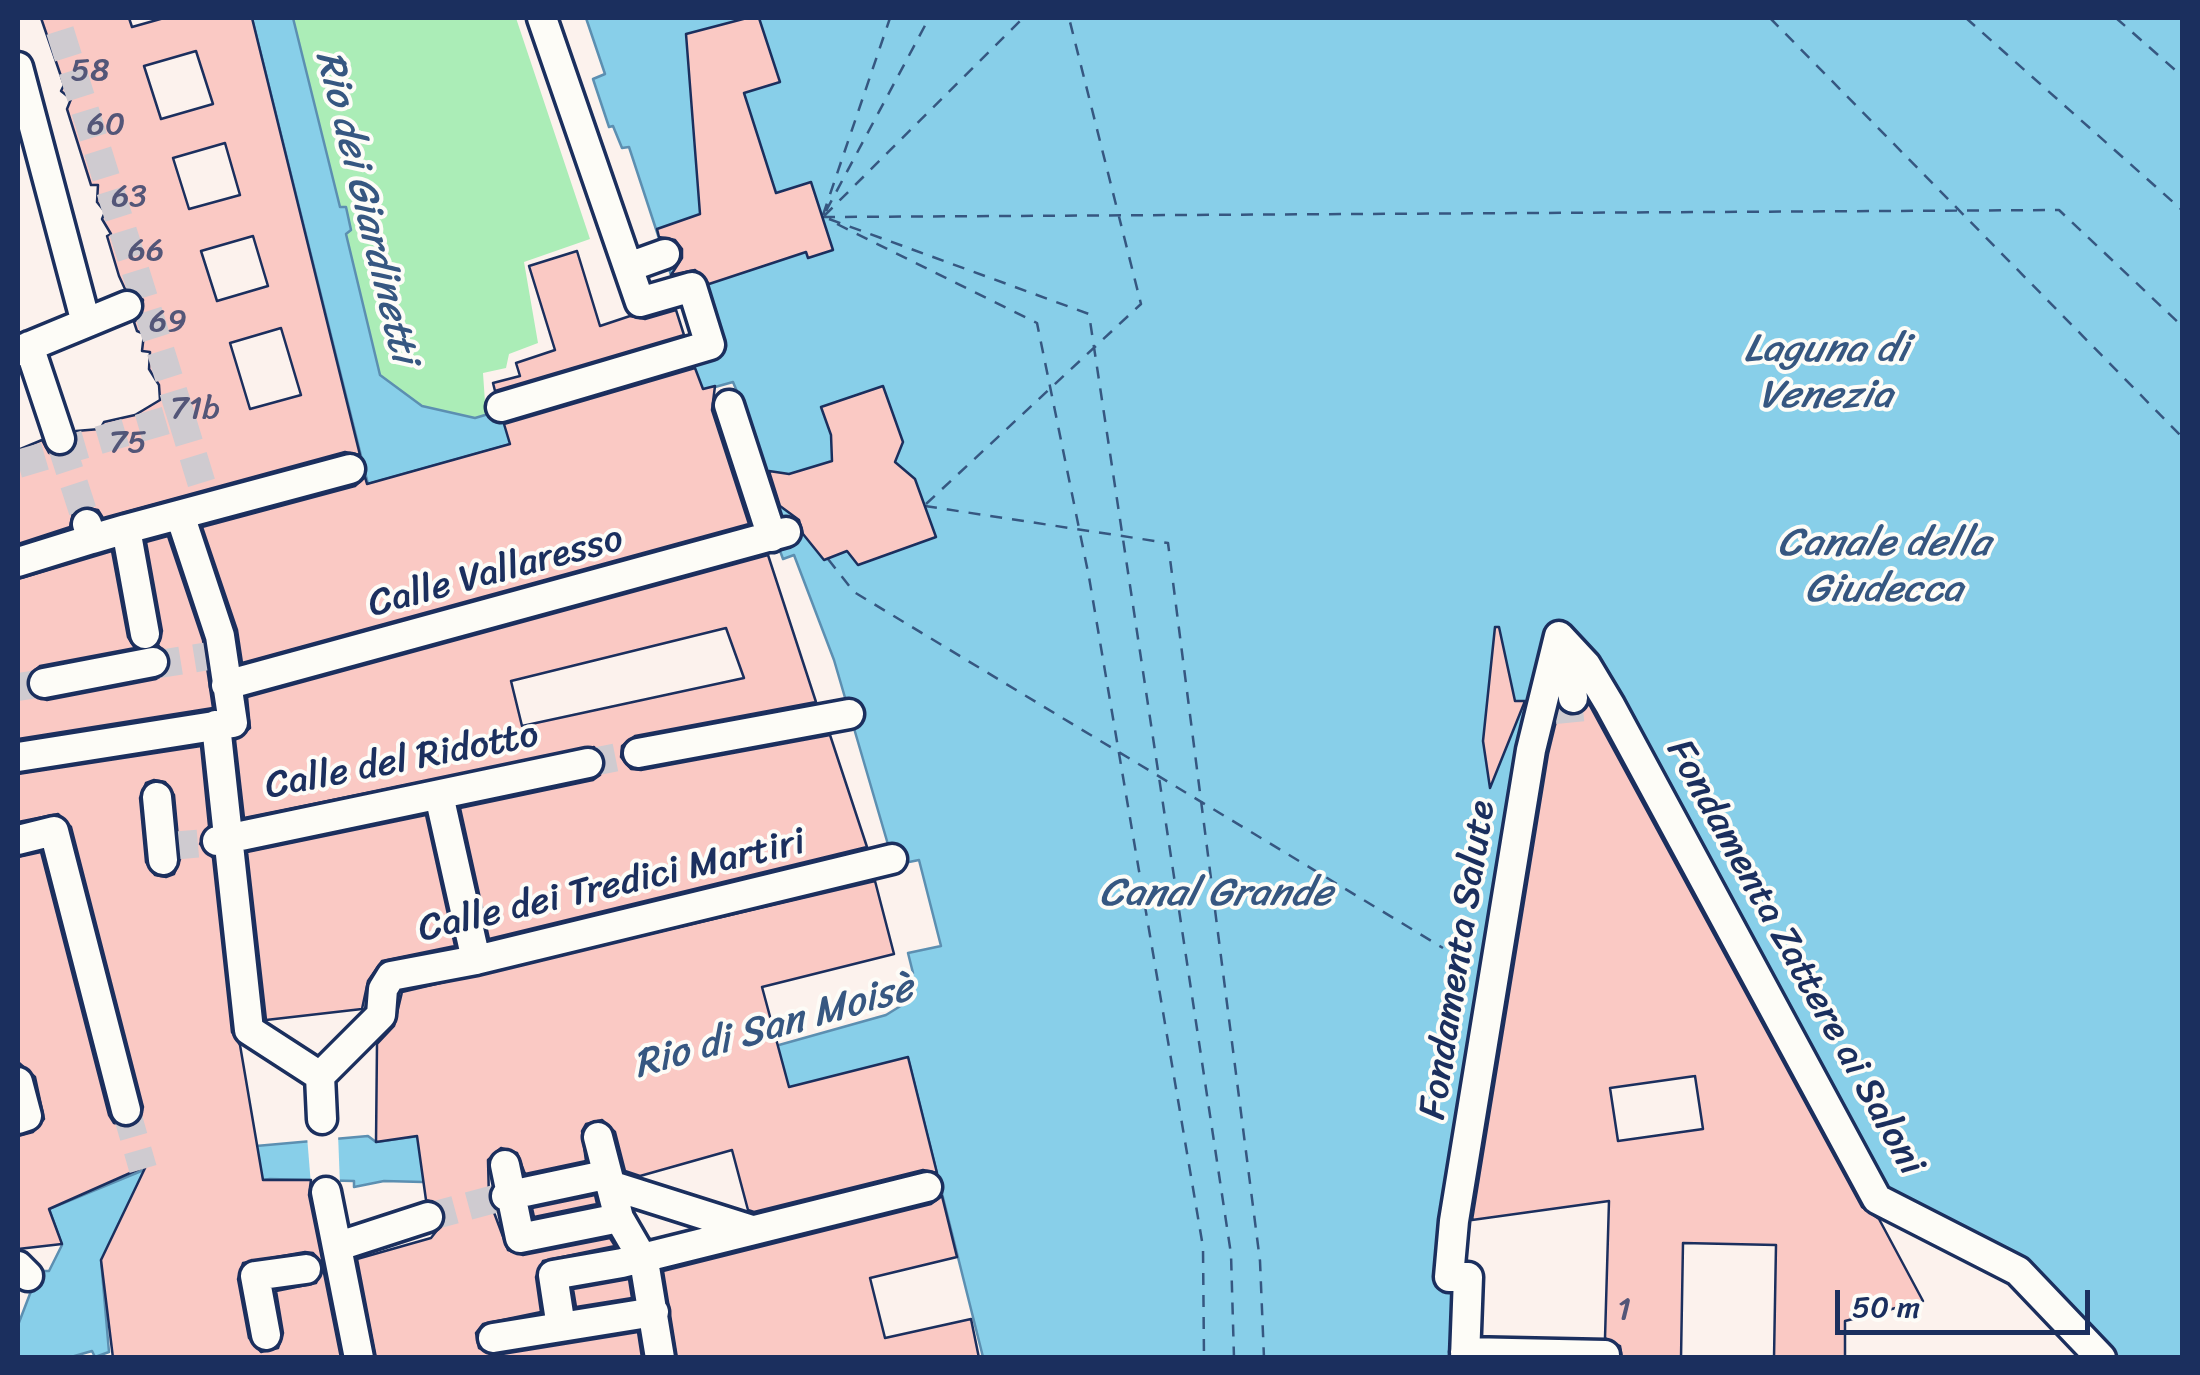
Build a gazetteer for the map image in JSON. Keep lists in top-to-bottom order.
{
  "streets": {
    "street": [
      "Calle Vallaresso",
      "Calle del Ridotto",
      "Calle dei Tredici Martiri",
      "Fondamenta Zattere ai Saloni",
      "Fondamenta Salute"
    ]
  },
  "crossings": [
    ["Fondamenta Zattere ai Saloni", "Fondamenta Salute"]
  ],
  "water": [
    "Rio dei Giardinetti",
    "Laguna di Venezia",
    "Canale della Giudecca",
    "Canal Grande",
    "Rio di San Moisè"
  ],
  "house_numbers": [
    "58",
    "60",
    "63",
    "66",
    "69",
    "71b",
    "75",
    "1"
  ],
  "scale_bar": "50 m"
}
